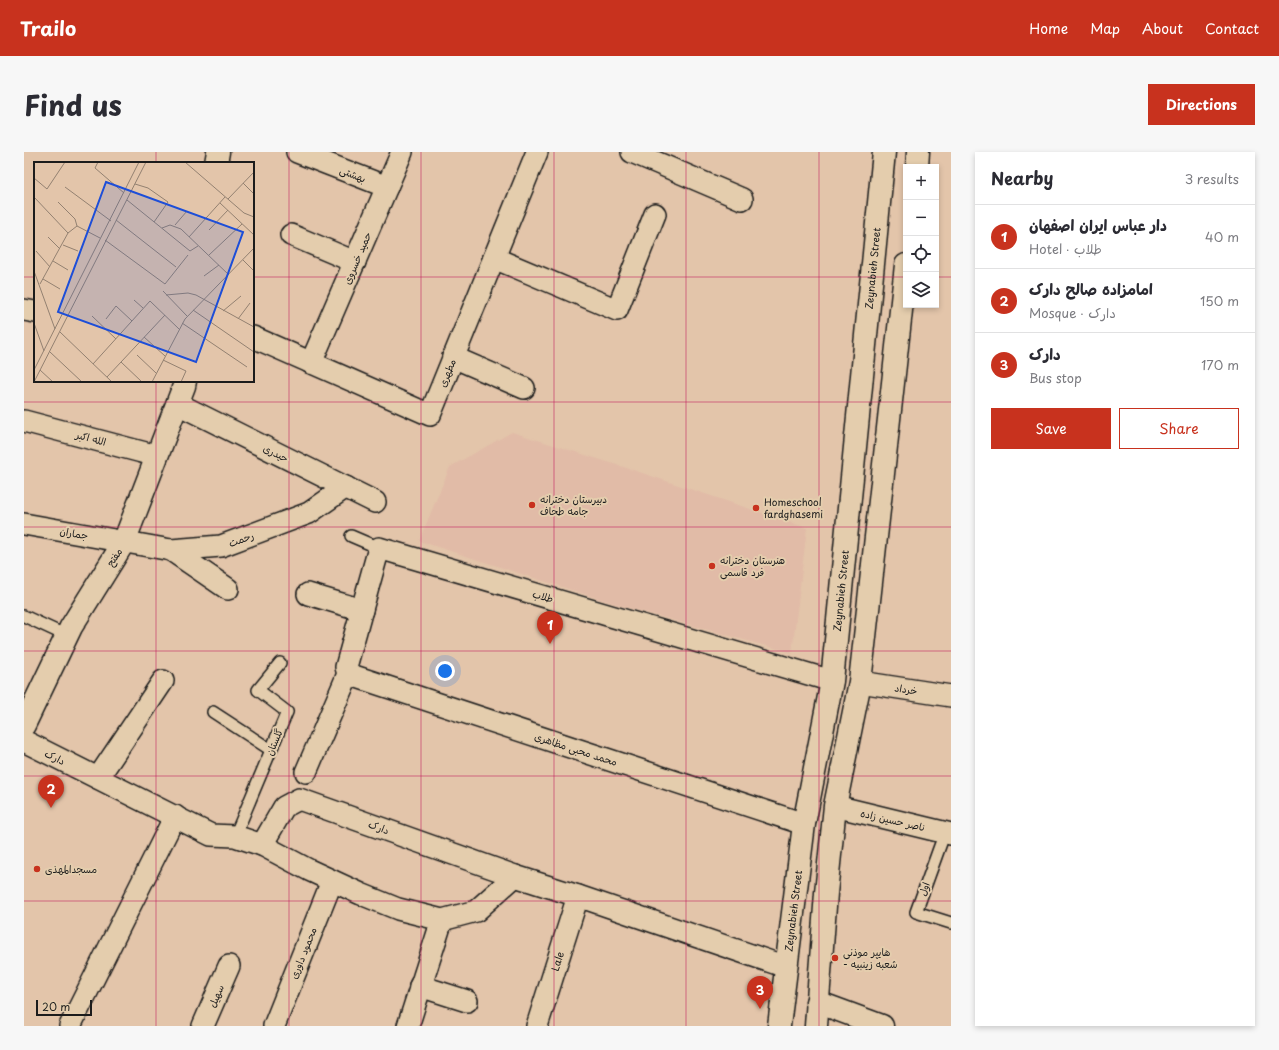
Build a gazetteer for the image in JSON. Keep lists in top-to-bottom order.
{
  "streets": {
    "main road": ["Zeynabieh Street", "مفتح"],
    "street": [
      "بهشتی",
      "حمید خسروی",
      "مطهری",
      "الله اکبر",
      "حیدری",
      "جماران",
      "رحمت",
      "طلاب",
      "خرداد",
      "محمد محبی مظاهری",
      "دارک",
      "ناصر حسین زاده",
      "محمود داوری",
      "Lale",
      "سهیل"
    ],
    "lane": ["گلستان", "اول"]
  },
  "crossings": [
    ["بهشتی", "حمید خسروی"],
    ["حمید خسروی", "مطهری"],
    ["Zeynabieh Street", "طلاب"],
    ["Zeynabieh Street", "محمد محبی مظاهری"],
    ["Zeynabieh Street", "دارک"],
    ["الله اکبر", "مفتح"],
    ["حیدری", "رحمت"],
    ["حیدری", "مفتح"],
    ["جماران", "رحمت"],
    ["جماران", "مفتح"],
    ["رحمت", "مفتح"],
    ["گلستان", "دارک"],
    ["دارک", "محمود داوری"],
    ["دارک", "Lale"],
    ["ناصر حسین زاده", "اول"]
  ],
  "places": [
    "دبیرستان دخترانه جامه طحاف",
    "Homeschool fardghasemi",
    "هنرستان دخترانه فرد قاسمی",
    "مسجدالمهذی",
    "هایپر موذنی - شعبه زینبیه"
  ],
  "scale_bar": "20 m",
  "page": {
    "header": "Trailo",
    "nav": [
      "Home",
      "Map",
      "About",
      "Contact"
    ],
    "title": "Find us",
    "buttons": [
      "Directions",
      ["Save", "Share"]
    ],
    "heading": ["Nearby", "3 results"],
    "map_buttons": ["+", "−"],
    "list": [
      {
        "mark": "1",
        "name": "دار عباس ایران اصفهان",
        "note": "Hotel · طلاب",
        "value": "40 m"
      },
      {
        "mark": "2",
        "name": "امامزاده صالح دارک",
        "note": "Mosque · دارک",
        "value": "150 m"
      },
      {
        "mark": "3",
        "name": "دارک",
        "note": "Bus stop",
        "value": "170 m"
      }
    ],
    "pins": ["1", "2", "3"],
    "scale": "20 m"
  }
}
